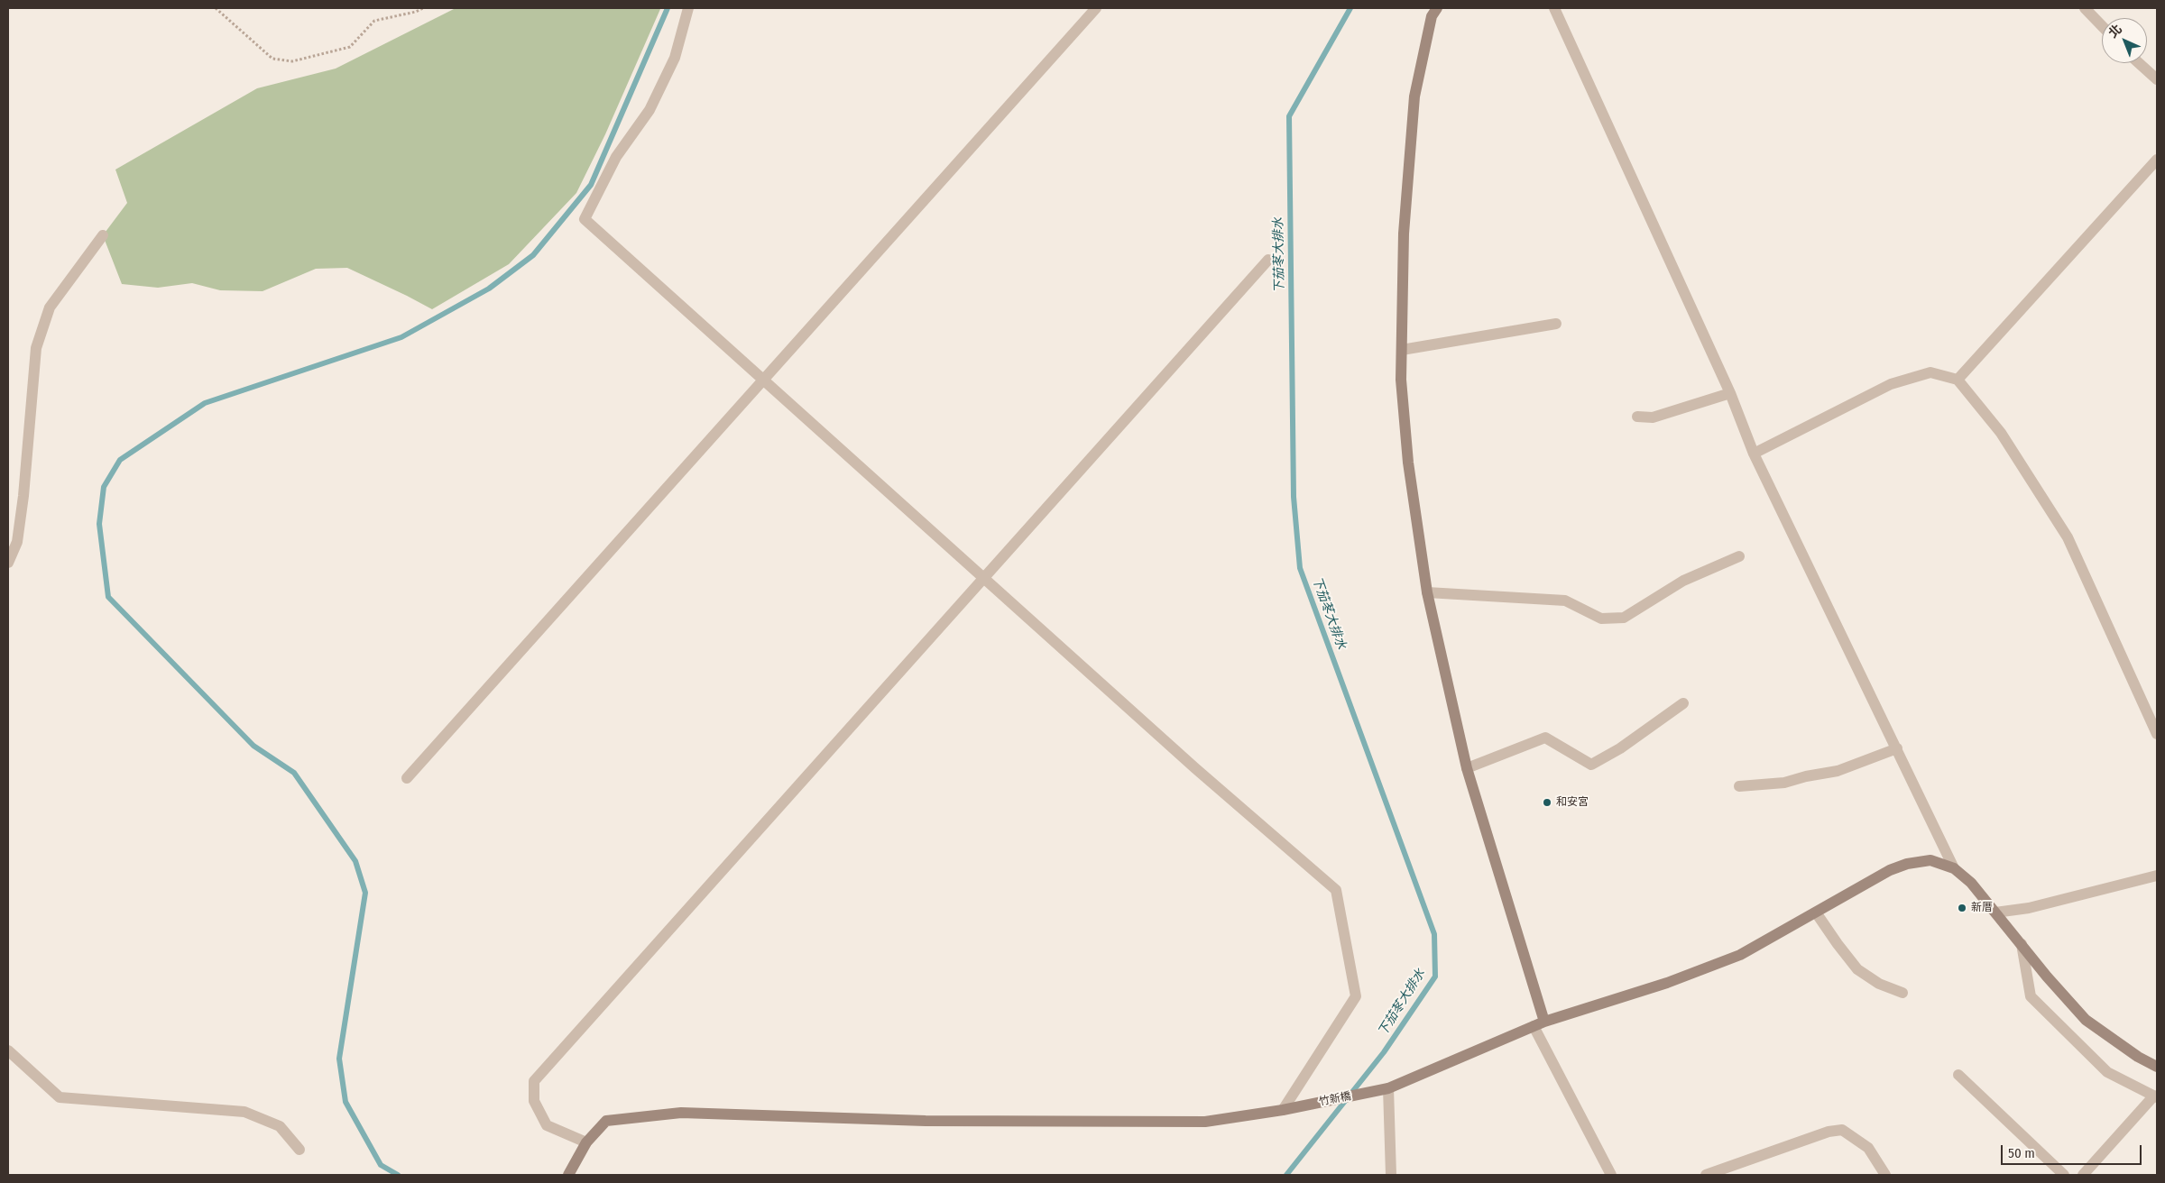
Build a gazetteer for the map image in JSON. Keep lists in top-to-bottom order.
{
  "streets": {
    "street": ["竹新橋"]
  },
  "water": ["下茄苳大排水"],
  "places": ["和安宮", "新厝"],
  "scale_bar": "50 m",
  "north": "top left"
}
